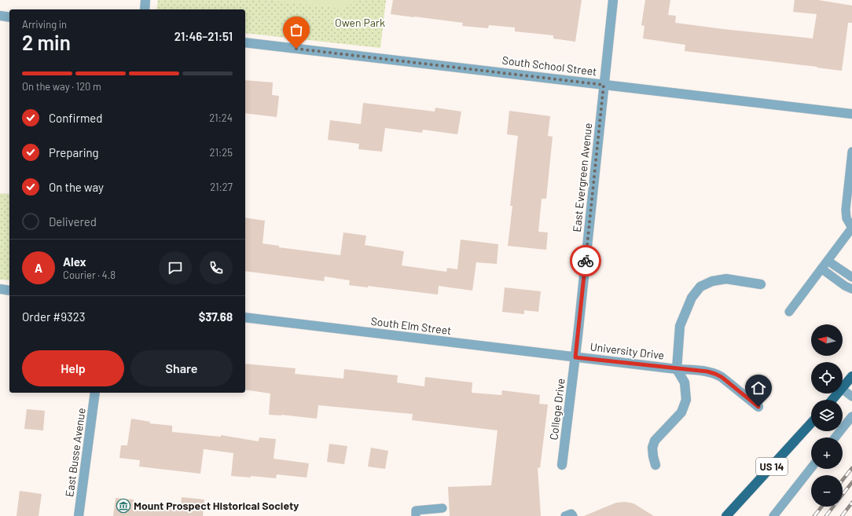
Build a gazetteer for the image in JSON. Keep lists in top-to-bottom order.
{
  "streets": {
    "main road": ["US 14"],
    "street": [
      "South School Street",
      "East Evergreen Avenue",
      "South Elm Street",
      "University Drive",
      "College Drive",
      "East Busse Avenue"
    ]
  },
  "crossings": [
    ["South School Street", "East Evergreen Avenue"],
    ["East Evergreen Avenue", "South Elm Street"],
    ["East Evergreen Avenue", "University Drive"],
    ["East Evergreen Avenue", "College Drive"],
    ["South Elm Street", "University Drive"],
    ["South Elm Street", "College Drive"],
    ["University Drive", "College Drive"]
  ],
  "parks": ["Owen Park"],
  "places": {
    "museum": ["Mount Prospect Historical Society"]
  },
  "north": "left",
  "page": {
    "heading": ["2 min", "Arriving in", "21:46–21:51"],
    "panel": [
      "Alex",
      "Courier · 4.8",
      "Order #9323",
      "$37.68"
    ],
    "bar": "On the way · 120 m",
    "list": [
      ["Confirmed", "21:24"],
      ["Preparing", "21:25"],
      ["On the way", "21:27"],
      "Delivered"
    ],
    "round": "A",
    "map_buttons": ["+", "−"],
    "buttons": ["Help", "Share"]
  }
}
